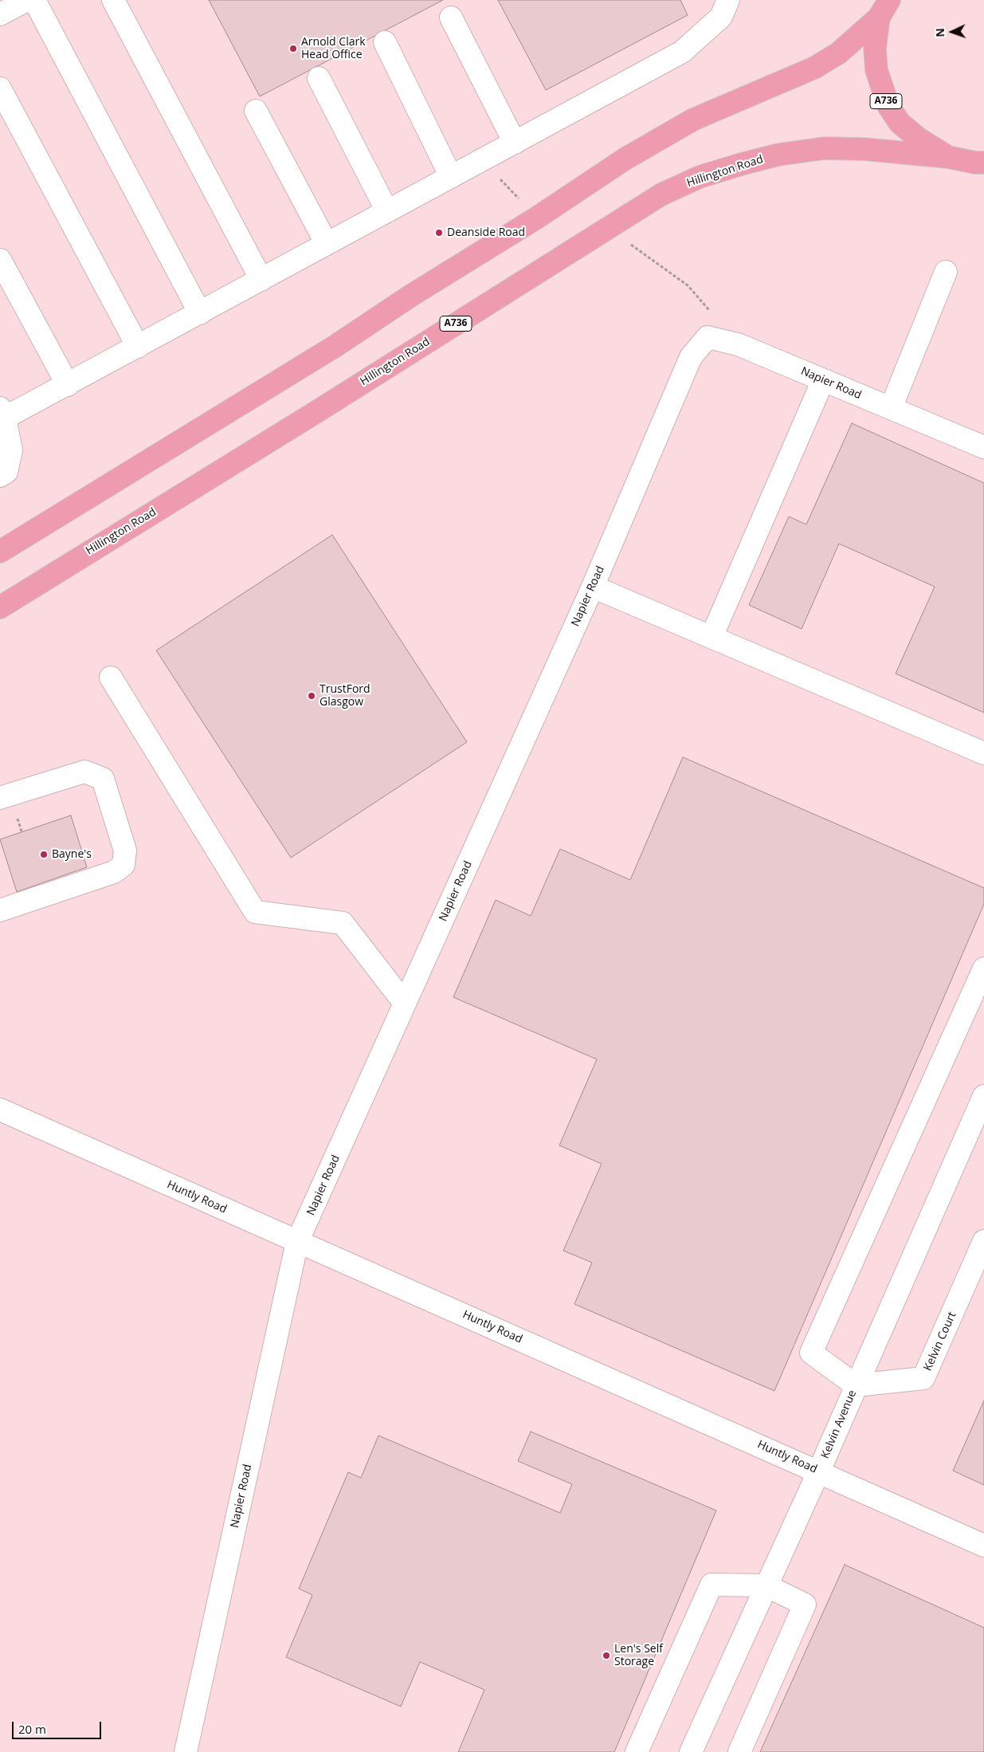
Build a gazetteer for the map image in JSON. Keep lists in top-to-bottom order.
{
  "streets": {
    "main road": ["A736", "Hillington Road"],
    "street": [
      "Napier Road",
      "Huntly Road",
      "Kelvin Court",
      "Kelvin Avenue"
    ]
  },
  "crossings": [
    ["A736", "Hillington Road"],
    ["Napier Road", "Huntly Road"],
    ["Huntly Road", "Kelvin Avenue"],
    ["Kelvin Court", "Kelvin Avenue"]
  ],
  "places": [
    "Arnold Clark Head Office",
    "Deanside Road",
    "TrustFord Glasgow",
    "Bayne's",
    "Len's Self Storage"
  ],
  "scale_bar": "20 m",
  "north": "left"
}
